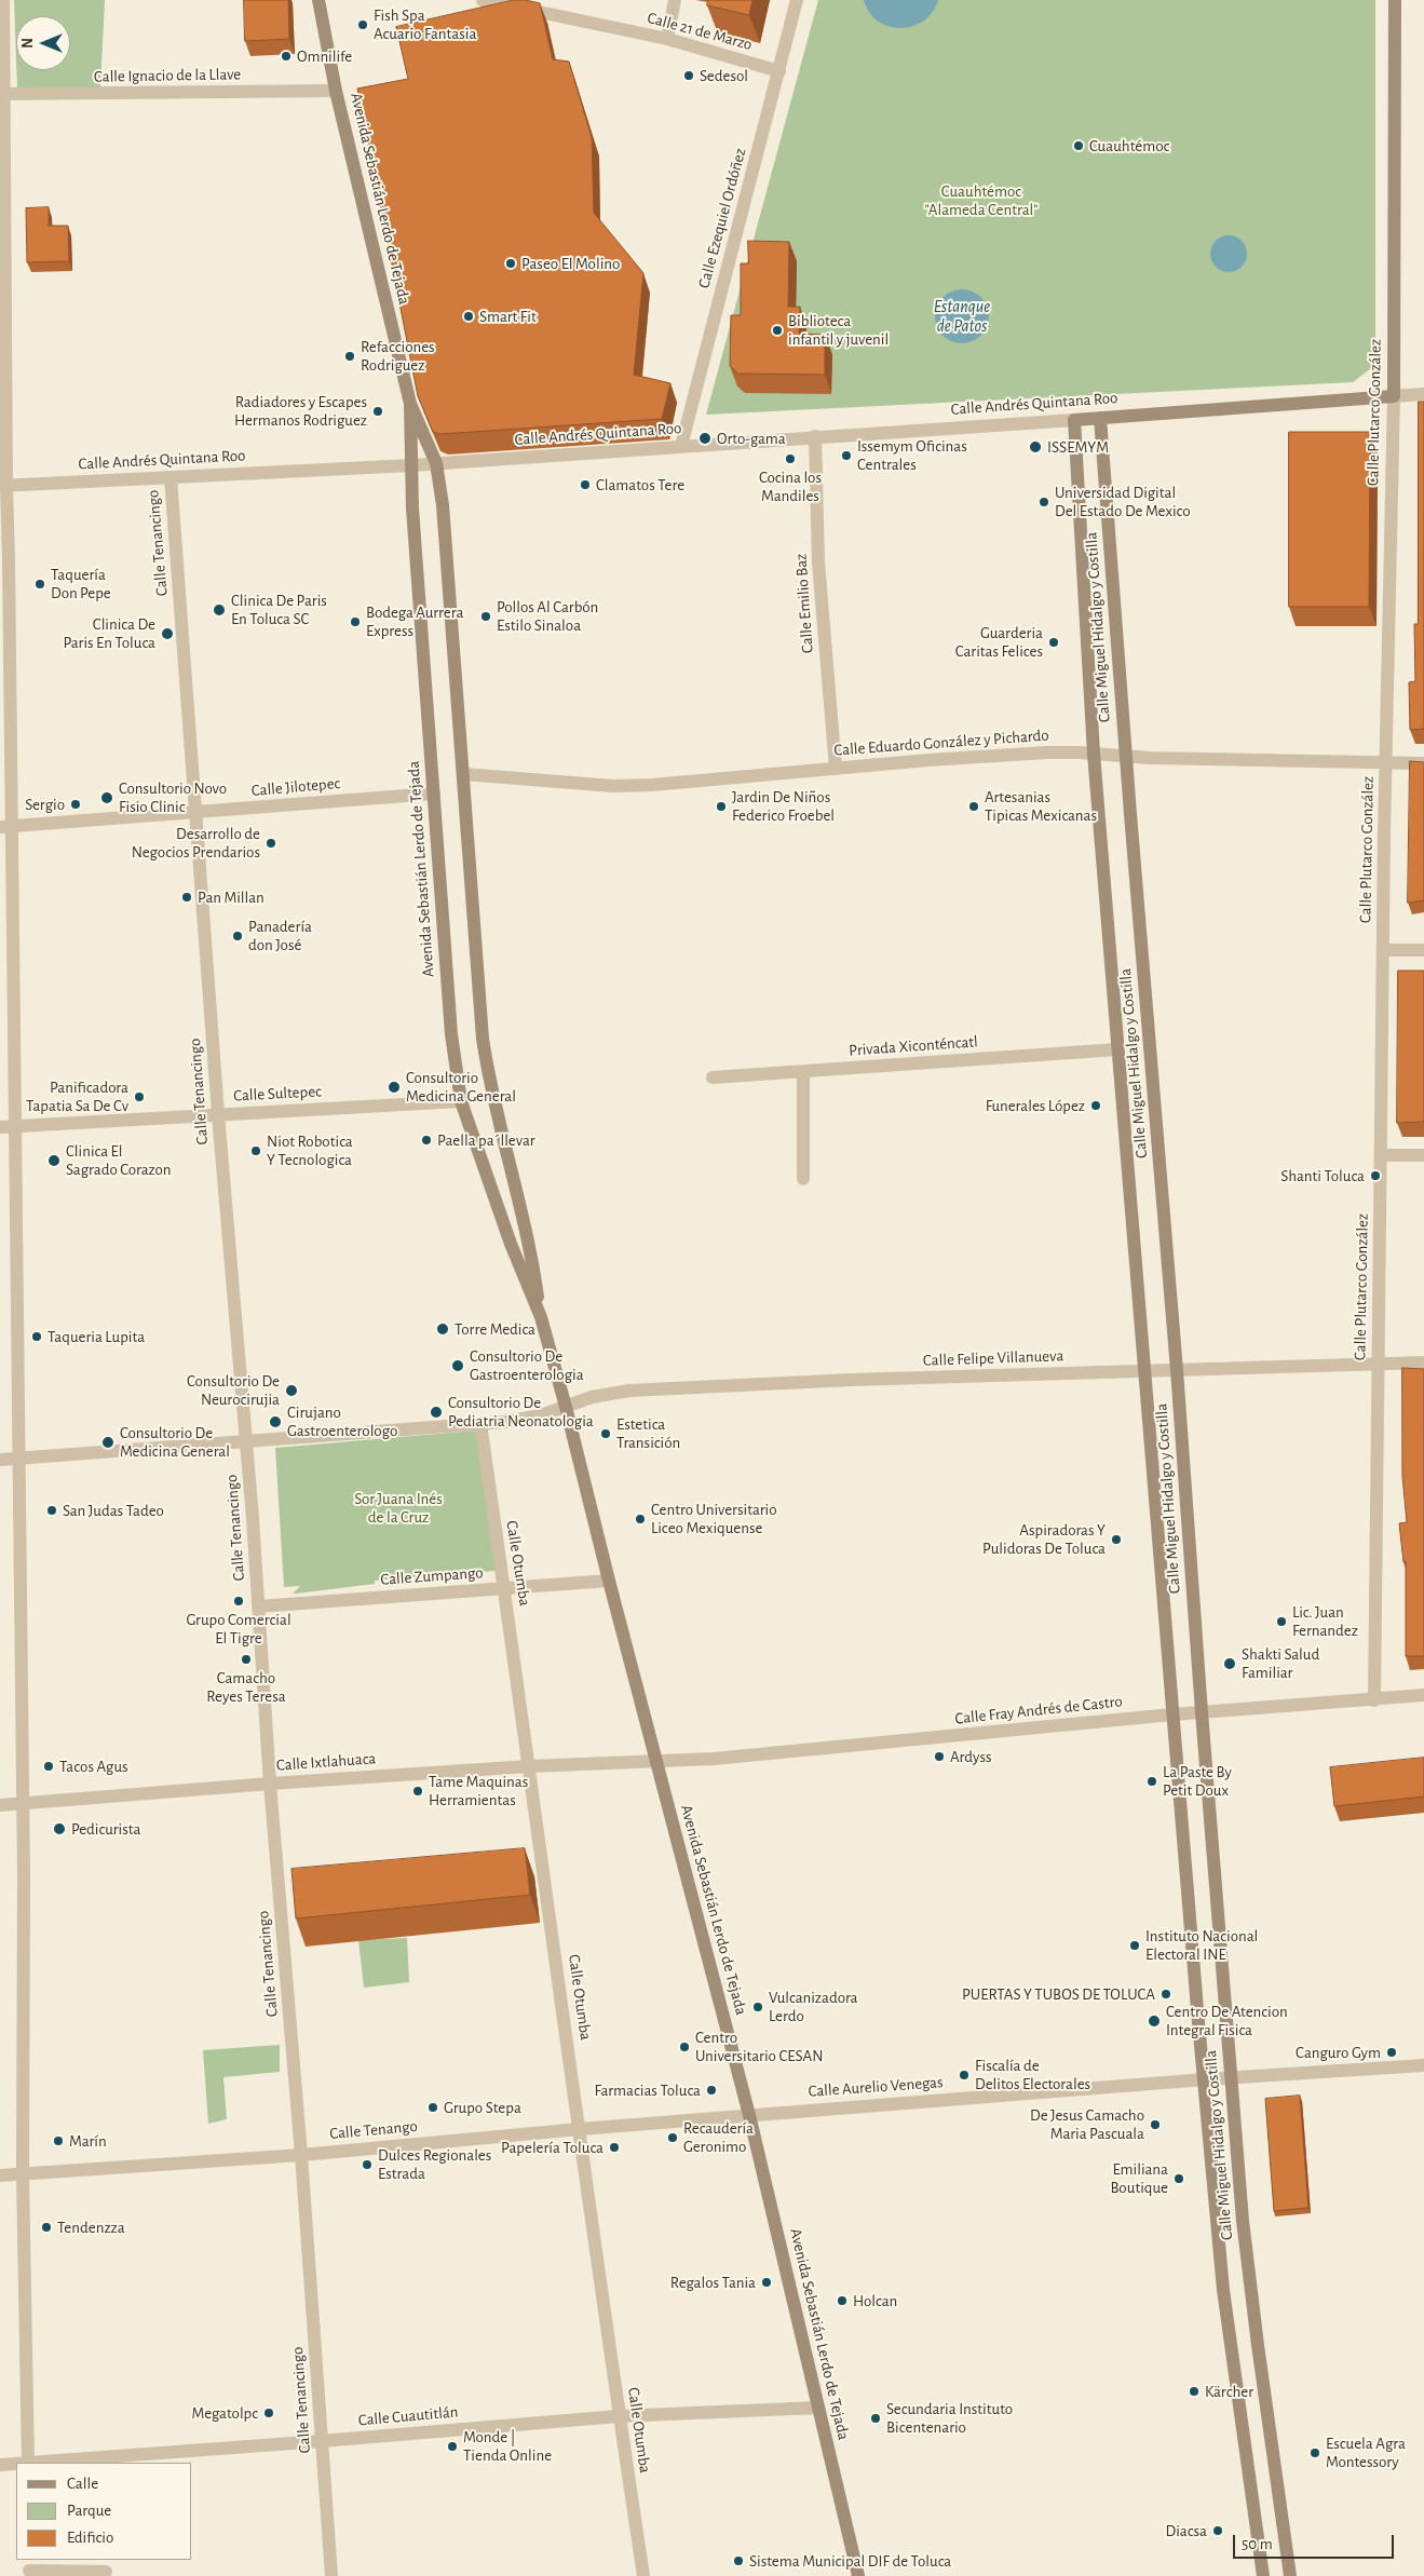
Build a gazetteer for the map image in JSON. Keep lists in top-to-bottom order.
{
  "streets": {
    "main road": [
      "Avenida Sebastián Lerdo de Tejada",
      "Calle Andrés Quintana Roo",
      "Calle Plutarco González",
      "Calle Miguel Hidalgo y Costilla"
    ],
    "street": [
      "Calle 21 de Marzo",
      "Calle Ignacio de la Llave",
      "Calle Ezequiel Ordóñez",
      "Calle Tenancingo",
      "Calle Emilio Baz",
      "Calle Eduardo González y Pichardo",
      "Calle Jilotepec",
      "Privada Xiconténcatl",
      "Calle Sultepec",
      "Calle Felipe Villanueva",
      "Calle Otumba",
      "Calle Zumpango",
      "Calle Fray Andrés de Castro",
      "Calle Ixtlahuaca",
      "Calle Aurelio Venegas",
      "Calle Tenango",
      "Calle Cuautitlán"
    ]
  },
  "crossings": [
    ["Calle 21 de Marzo", "Calle Ezequiel Ordóñez"],
    ["Calle Ignacio de la Llave", "Avenida Sebastián Lerdo de Tejada"],
    ["Avenida Sebastián Lerdo de Tejada", "Calle Andrés Quintana Roo"],
    ["Avenida Sebastián Lerdo de Tejada", "Calle Eduardo González y Pichardo"],
    ["Avenida Sebastián Lerdo de Tejada", "Calle Jilotepec"],
    ["Avenida Sebastián Lerdo de Tejada", "Calle Sultepec"],
    ["Avenida Sebastián Lerdo de Tejada", "Calle Felipe Villanueva"],
    ["Avenida Sebastián Lerdo de Tejada", "Calle Zumpango"],
    ["Avenida Sebastián Lerdo de Tejada", "Calle Fray Andrés de Castro"],
    ["Avenida Sebastián Lerdo de Tejada", "Calle Ixtlahuaca"],
    ["Avenida Sebastián Lerdo de Tejada", "Calle Aurelio Venegas"],
    ["Avenida Sebastián Lerdo de Tejada", "Calle Tenango"],
    ["Avenida Sebastián Lerdo de Tejada", "Calle Cuautitlán"],
    ["Calle Ezequiel Ordóñez", "Calle Andrés Quintana Roo"],
    ["Calle Andrés Quintana Roo", "Calle Plutarco González"],
    ["Calle Andrés Quintana Roo", "Calle Tenancingo"],
    ["Calle Andrés Quintana Roo", "Calle Emilio Baz"],
    ["Calle Andrés Quintana Roo", "Calle Miguel Hidalgo y Costilla"],
    ["Calle Plutarco González", "Calle Eduardo González y Pichardo"],
    ["Calle Plutarco González", "Calle Felipe Villanueva"],
    ["Calle Plutarco González", "Calle Fray Andrés de Castro"],
    ["Calle Tenancingo", "Calle Jilotepec"],
    ["Calle Tenancingo", "Calle Sultepec"],
    ["Calle Tenancingo", "Calle Felipe Villanueva"],
    ["Calle Tenancingo", "Calle Zumpango"],
    ["Calle Tenancingo", "Calle Ixtlahuaca"],
    ["Calle Tenancingo", "Calle Tenango"],
    ["Calle Tenancingo", "Calle Cuautitlán"],
    ["Calle Emilio Baz", "Calle Eduardo González y Pichardo"],
    ["Calle Miguel Hidalgo y Costilla", "Calle Eduardo González y Pichardo"],
    ["Calle Miguel Hidalgo y Costilla", "Privada Xiconténcatl"],
    ["Calle Miguel Hidalgo y Costilla", "Calle Felipe Villanueva"],
    ["Calle Miguel Hidalgo y Costilla", "Calle Fray Andrés de Castro"],
    ["Calle Miguel Hidalgo y Costilla", "Calle Aurelio Venegas"],
    ["Calle Felipe Villanueva", "Calle Otumba"],
    ["Calle Otumba", "Calle Zumpango"],
    ["Calle Otumba", "Calle Ixtlahuaca"],
    ["Calle Otumba", "Calle Tenango"],
    ["Calle Otumba", "Calle Cuautitlán"],
    ["Calle Fray Andrés de Castro", "Calle Ixtlahuaca"],
    ["Calle Aurelio Venegas", "Calle Tenango"]
  ],
  "water": ["Estanque de Patos"],
  "parks": ["Cuauhtémoc \"Alameda Central\"", "Sor Juana Inés de la Cruz"],
  "places": [
    "Fish Spa Acuario Fantasia",
    "Omnilife",
    "Sedesol",
    "Cuauhtémoc",
    "Paseo El Molino",
    "Smart Fit",
    "Biblioteca infantil y juvenil",
    "Refacciones Rodriguez",
    "Radiadores y Escapes Hermanos Rodriguez",
    "Orto-gama",
    "ISSEMYM",
    "Issemym Oficinas Centrales",
    "Cocina los Mandiles",
    "Clamatos Tere",
    "Universidad Digital Del Estado De Mexico",
    "Taquería Don Pepe",
    "Clinica De Paris En Toluca SC",
    "Pollos Al Carbón Estilo Sinaloa",
    "Bodega Aurrera Express",
    "Clinica De Paris En Toluca",
    "Guarderia Caritas Felices",
    "Consultorio Novo Fisio Clinic",
    "Sergio",
    "Jardin De Niños Federico Froebel",
    "Artesanias Tipicas Mexicanas",
    "Desarrollo de Negocios Prendarios",
    "Pan Millan",
    "Panadería don José",
    "Consultorio Medicina General",
    "Panificadora Tapatia Sa De Cv",
    "Funerales López",
    "Paella pa´llevar",
    "Niot Robotica Y Tecnologica",
    "Clinica El Sagrado Corazon",
    "Shanti Toluca",
    "Torre Medica",
    "Taqueria Lupita",
    "Consultorio De Gastroenterologia",
    "Consultorio De Neurocirujia",
    "Consultorio De Pediatria Neonatologia",
    "Cirujano Gastroenterologo",
    "Estetica Transición",
    "Consultorio De Medicina General",
    "San Judas Tadeo",
    "Centro Universitario Liceo Mexiquense",
    "Aspiradoras Y Pulidoras De Toluca",
    "Grupo Comercial El Tigre",
    "Lic. Juan Fernandez",
    "Camacho Reyes Teresa",
    "Shakti Salud Familiar",
    "Ardyss",
    "Tacos Agus",
    "La Paste By Petit Doux",
    "Tame Maquinas Herramientas",
    "Pedicurista",
    "Instituto Nacional Electoral INE",
    "PUERTAS Y TUBOS DE TOLUCA",
    "Vulcanizadora Lerdo",
    "Centro De Atencion Integral Fisica",
    "Centro Universitario CESAN",
    "Canguro Gym",
    "Fiscalía de Delitos Electorales",
    "Farmacias Toluca",
    "Grupo Stepa",
    "De Jesus Camacho Maria Pascuala",
    "Recaudería Geronimo",
    "Marín",
    "Papelería Toluca",
    "Dulces Regionales Estrada",
    "Emiliana Boutique",
    "Tendenzza",
    "Regalos Tania",
    "Holcan",
    "Kärcher",
    "Megatolpc",
    "Secundaria Instituto Bicentenario",
    "Monde | Tienda Online",
    "Escuela Agra Montessory",
    "Diacsa",
    "Sistema Municipal DIF de Toluca"
  ],
  "legend": ["Calle", "Parque", "Edificio"],
  "scale_bar": "50 m",
  "north": "left"
}
